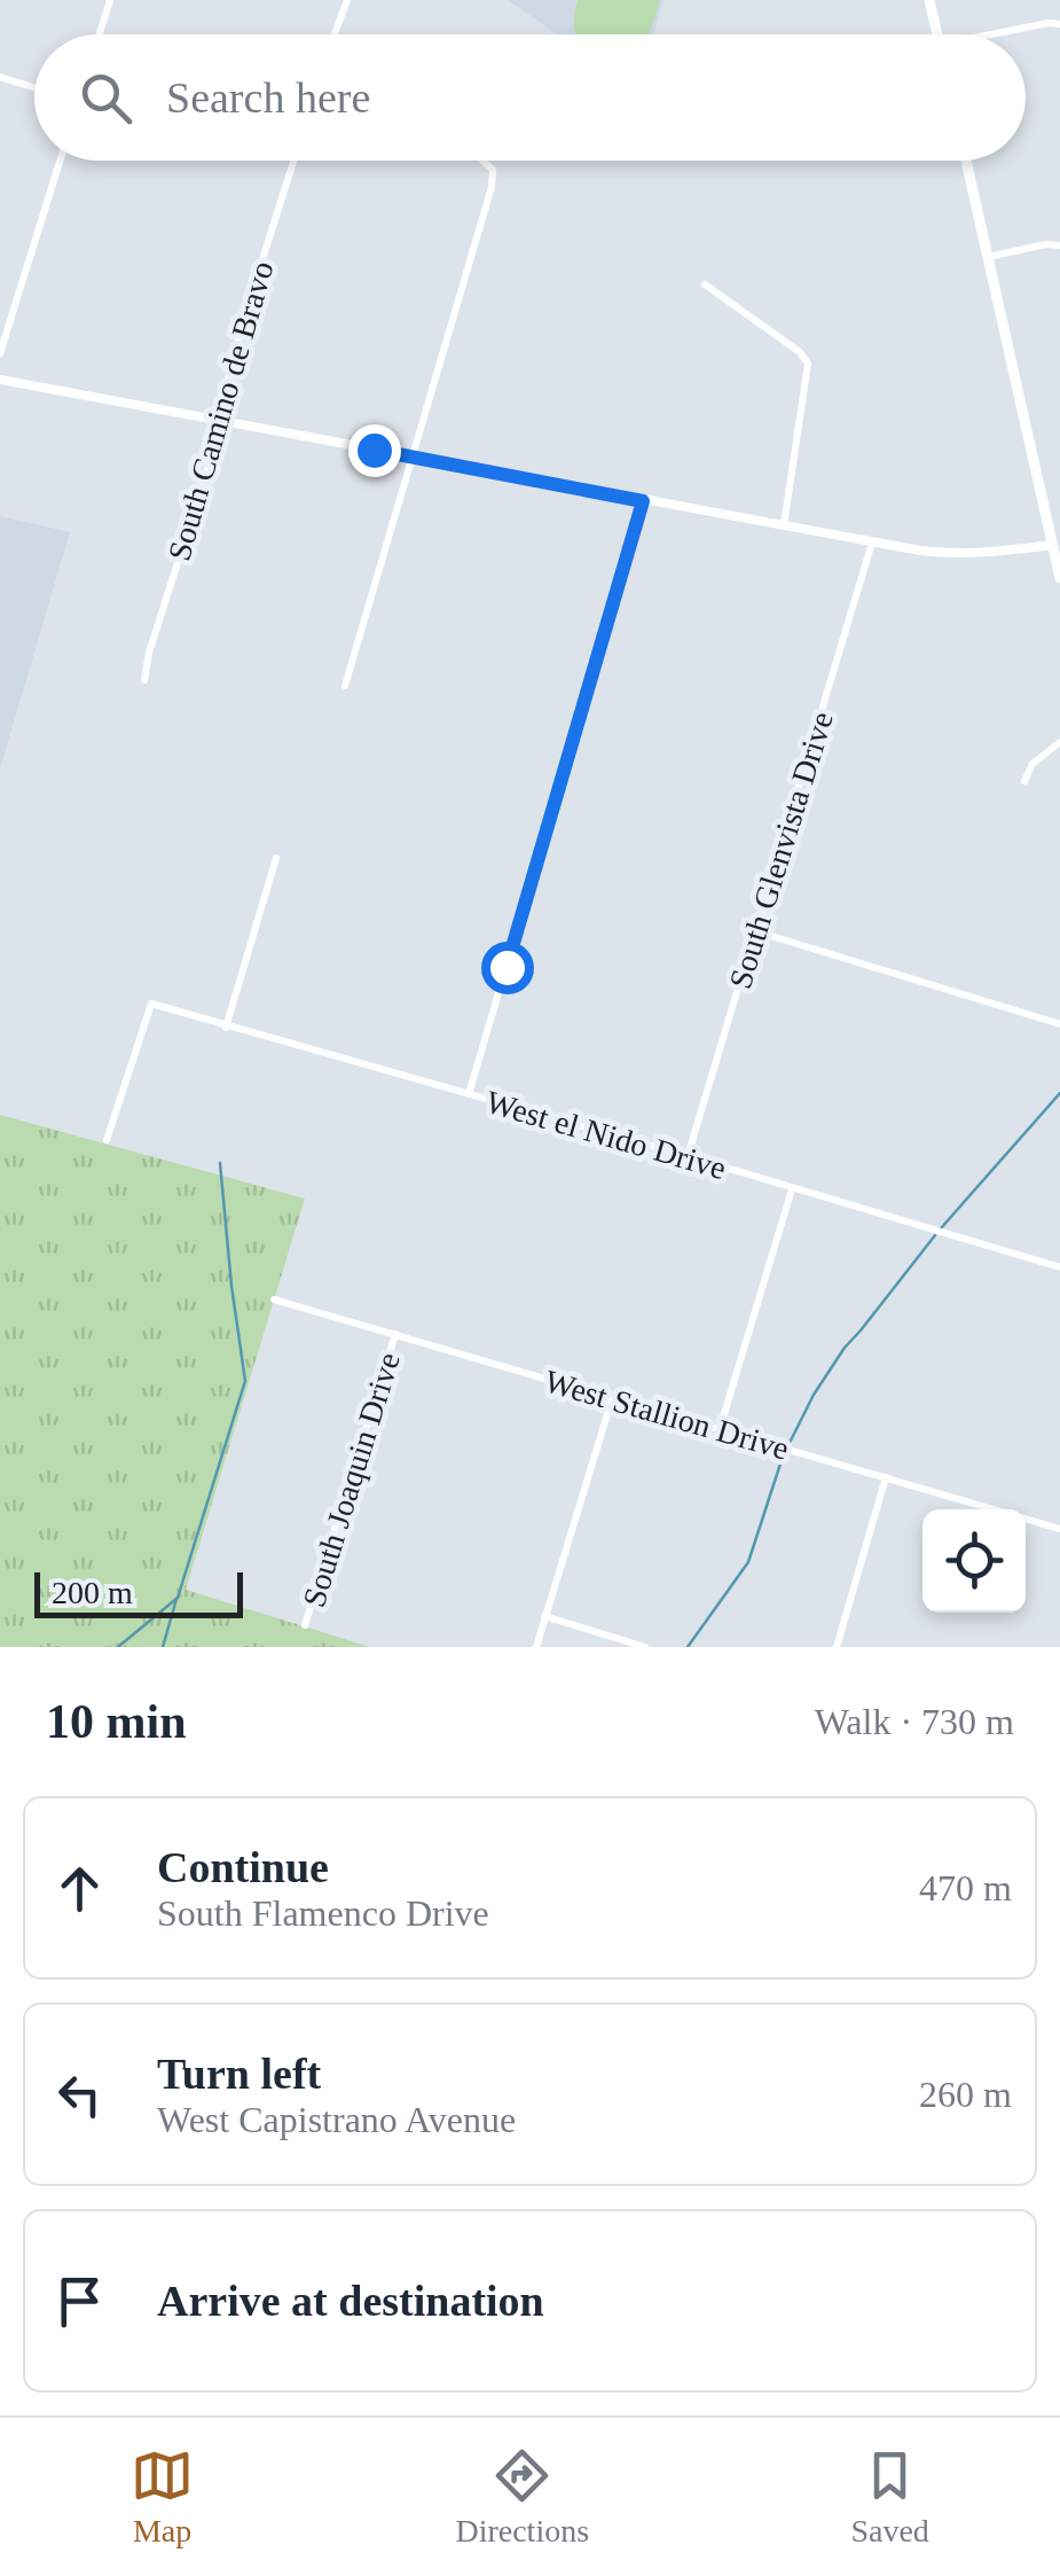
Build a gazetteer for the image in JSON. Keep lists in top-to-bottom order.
{
  "streets": {
    "street": [
      "South Camino de Bravo",
      "South Glenvista Drive",
      "West el Nido Drive",
      "West Stallion Drive",
      "South Joaquin Drive"
    ]
  },
  "crossings": [
    ["South Glenvista Drive", "West el Nido Drive"],
    ["West Stallion Drive", "South Joaquin Drive"]
  ],
  "scale_bar": "200 m",
  "page": {
    "search": "Search here",
    "scale": "200 m",
    "heading": ["10 min", "Walk · 730 m"],
    "list": [
      ["Continue", "South Flamenco Drive", "470 m"],
      ["Turn left", "West Capistrano Avenue", "260 m"],
      "Arrive at destination"
    ],
    "nav": ["Map", "Directions", "Saved"]
  }
}
